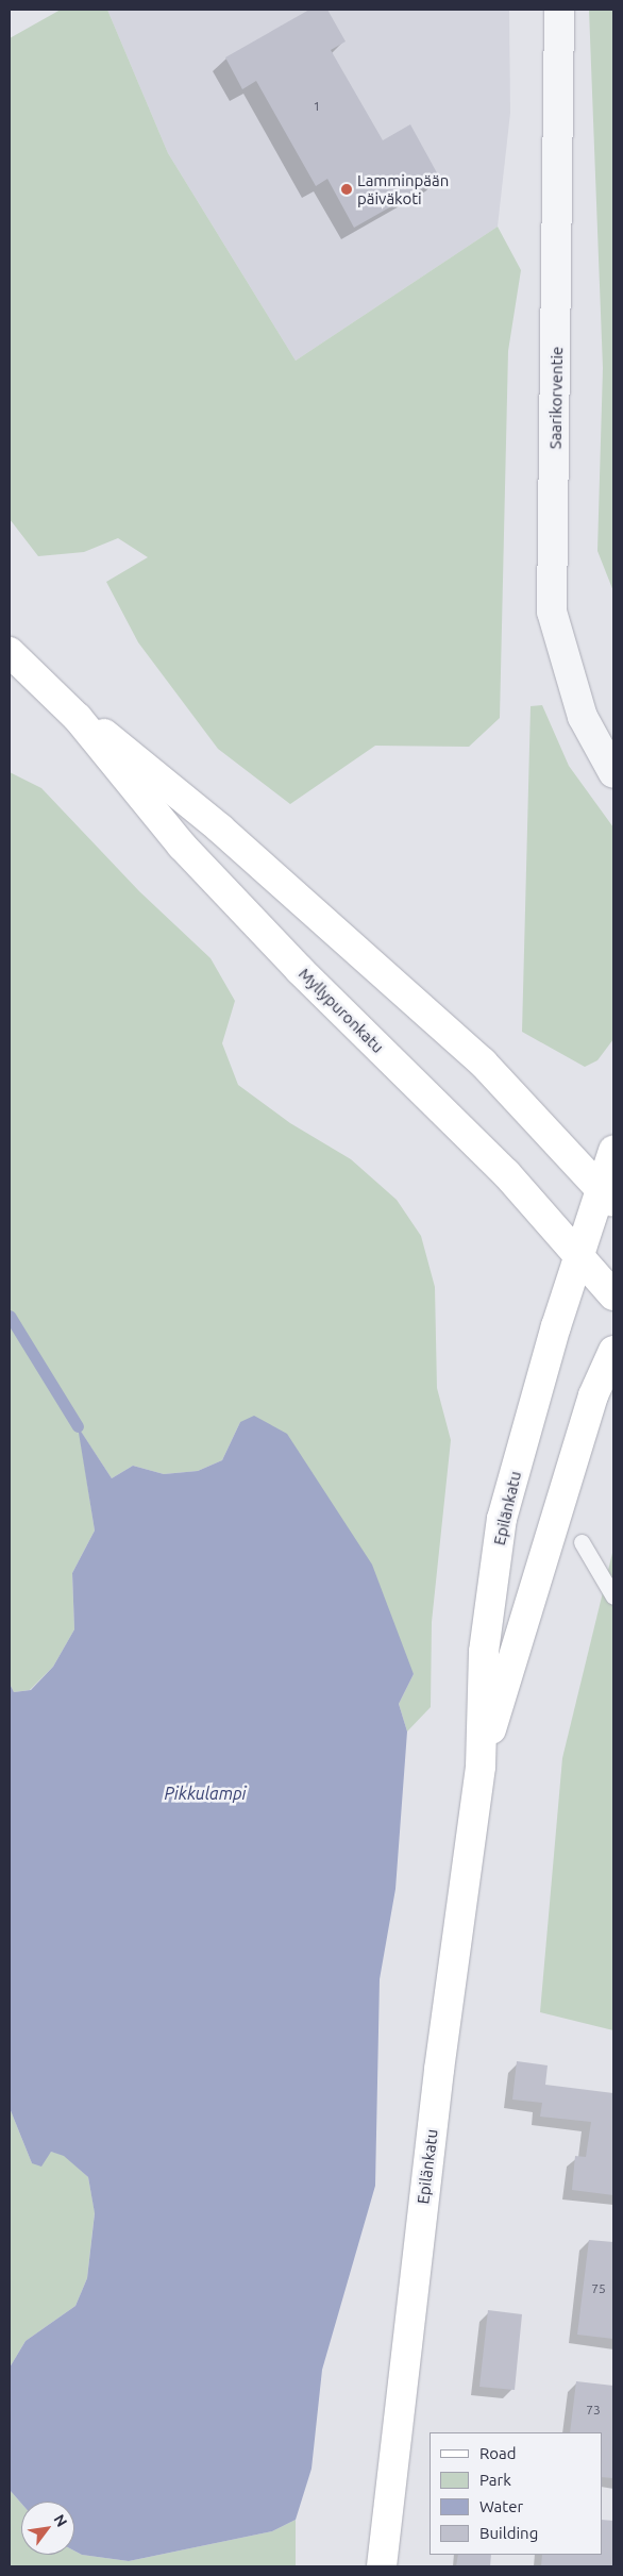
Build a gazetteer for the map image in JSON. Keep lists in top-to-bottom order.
{
  "streets": {
    "street": ["Saarikorventie", "Myllypuronkatu", "Epilänkatu"]
  },
  "crossings": [
    ["Myllypuronkatu", "Epilänkatu"]
  ],
  "water": ["Pikkulampi"],
  "places": ["Lamminpään päiväkoti"],
  "house_numbers": ["1", "75", "73"],
  "legend": [
    "Road",
    "Park",
    "Water",
    "Building"
  ],
  "north": "top right"
}
